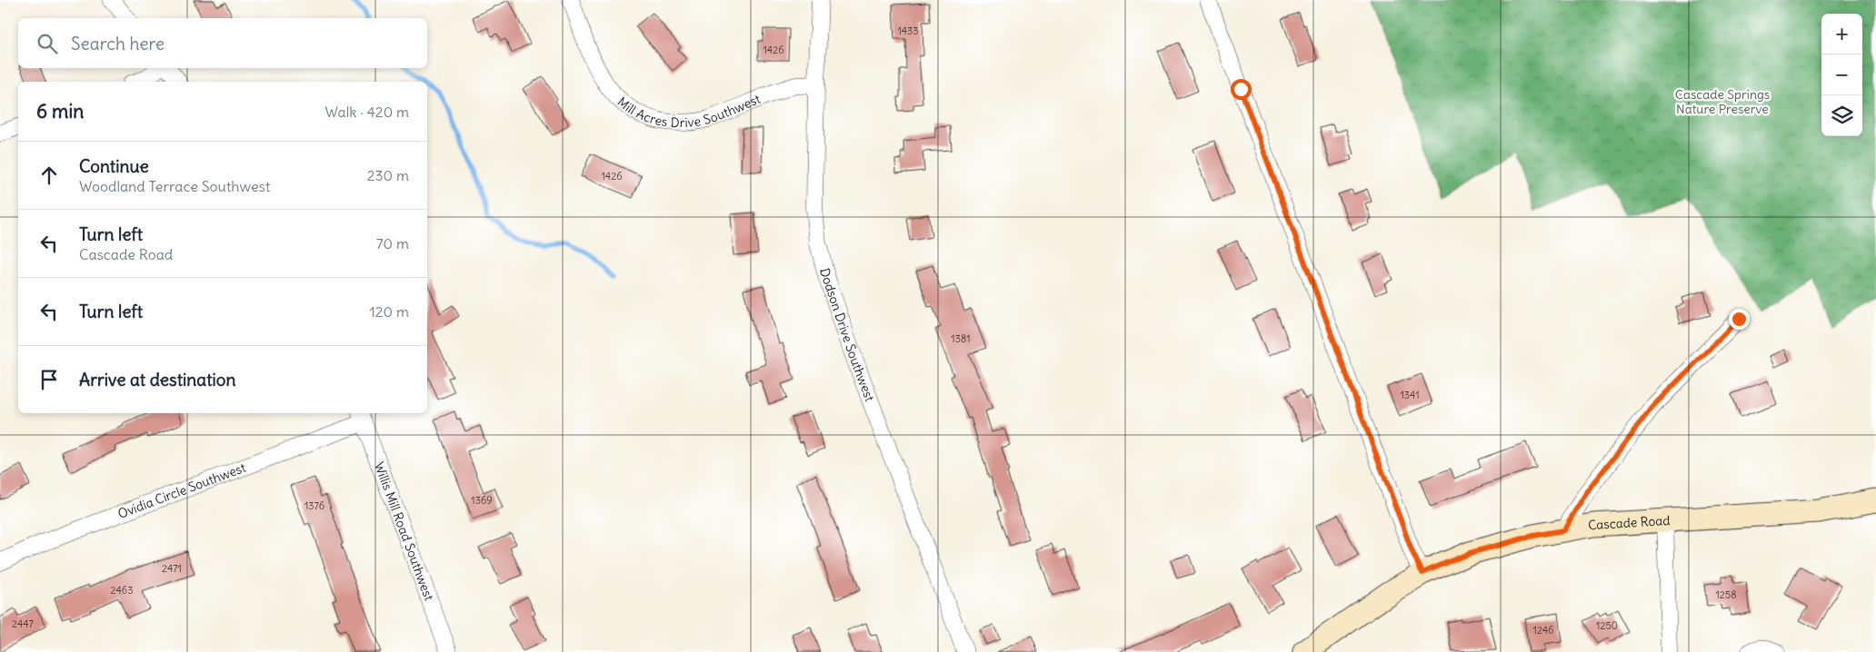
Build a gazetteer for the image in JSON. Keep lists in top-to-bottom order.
{
  "streets": {
    "main road": ["Cascade Road"],
    "street": [
      "Mill Acres Drive Southwest",
      "Dodson Drive Southwest",
      "Ovidia Circle Southwest",
      "Willis Mill Road Southwest"
    ]
  },
  "crossings": [
    ["Mill Acres Drive Southwest", "Dodson Drive Southwest"],
    ["Ovidia Circle Southwest", "Willis Mill Road Southwest"]
  ],
  "parks": ["Cascade Springs Nature Preserve"],
  "house_numbers": [
    "1433",
    "1426",
    "1426",
    "1381",
    "1341",
    "1369",
    "1376",
    "2471",
    "2463",
    "1258",
    "2447",
    "1250",
    "1246"
  ],
  "page": {
    "map_buttons": ["+", "−"],
    "search": "Search here",
    "heading": ["6 min", "Walk · 420 m"],
    "list": [
      ["Continue", "Woodland Terrace Southwest", "230 m"],
      ["Turn left", "Cascade Road", "70 m"],
      ["Turn left", "120 m"],
      "Arrive at destination"
    ]
  }
}
